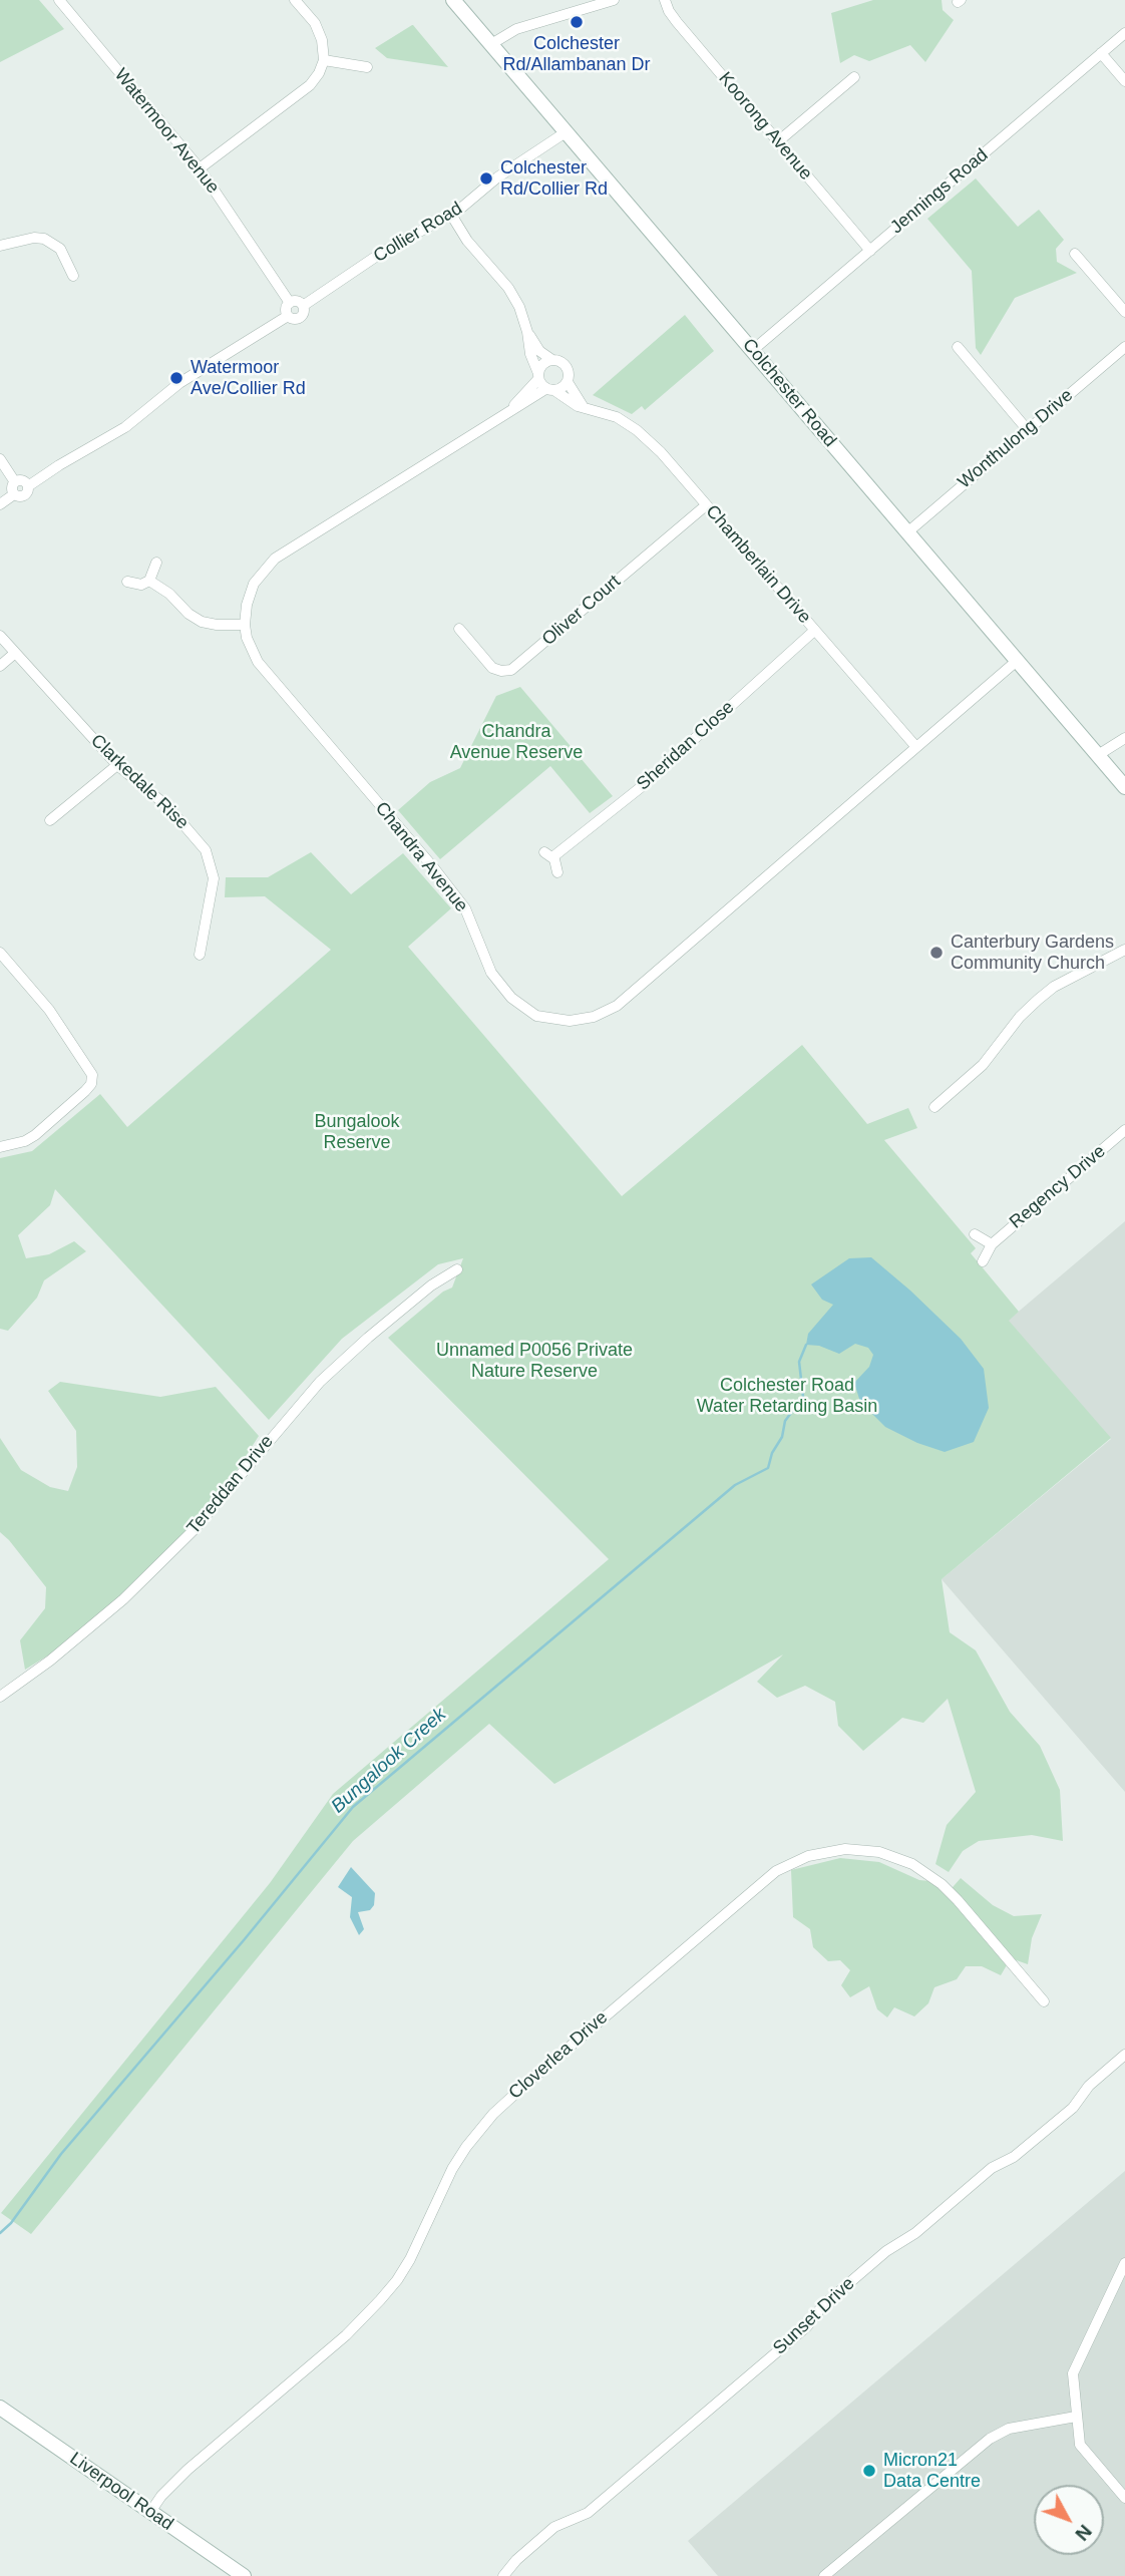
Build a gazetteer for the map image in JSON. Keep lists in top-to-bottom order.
{
  "streets": {
    "main road": ["Colchester Road", "Liverpool Road"],
    "street": [
      "Koorong Avenue",
      "Watermoor Avenue",
      "Jennings Road",
      "Collier Road",
      "Wonthulong Drive",
      "Chamberlain Drive",
      "Oliver Court",
      "Sheridan Close",
      "Clarkedale Rise",
      "Chandra Avenue",
      "Regency Drive",
      "Tereddan Drive",
      "Cloverlea Drive",
      "Sunset Drive"
    ]
  },
  "crossings": [
    ["Koorong Avenue", "Jennings Road"],
    ["Watermoor Avenue", "Collier Road"],
    ["Jennings Road", "Colchester Road"],
    ["Collier Road", "Colchester Road"],
    ["Colchester Road", "Wonthulong Drive"],
    ["Colchester Road", "Chandra Avenue"],
    ["Chamberlain Drive", "Oliver Court"],
    ["Chamberlain Drive", "Sheridan Close"],
    ["Chamberlain Drive", "Chandra Avenue"],
    ["Cloverlea Drive", "Liverpool Road"]
  ],
  "water": ["Bungalook Creek"],
  "parks": [
    "Chandra Avenue Reserve",
    "Bungalook Reserve",
    "Unnamed P0056 Private Nature Reserve",
    "Colchester Road Water Retarding Basin"
  ],
  "places": [
    "Colchester Rd/Allambanan Dr",
    "Colchester Rd/Collier Rd",
    "Watermoor Ave/Collier Rd",
    "Canterbury Gardens Community Church",
    "Micron21 Data Centre"
  ],
  "north": "bottom right"
}
